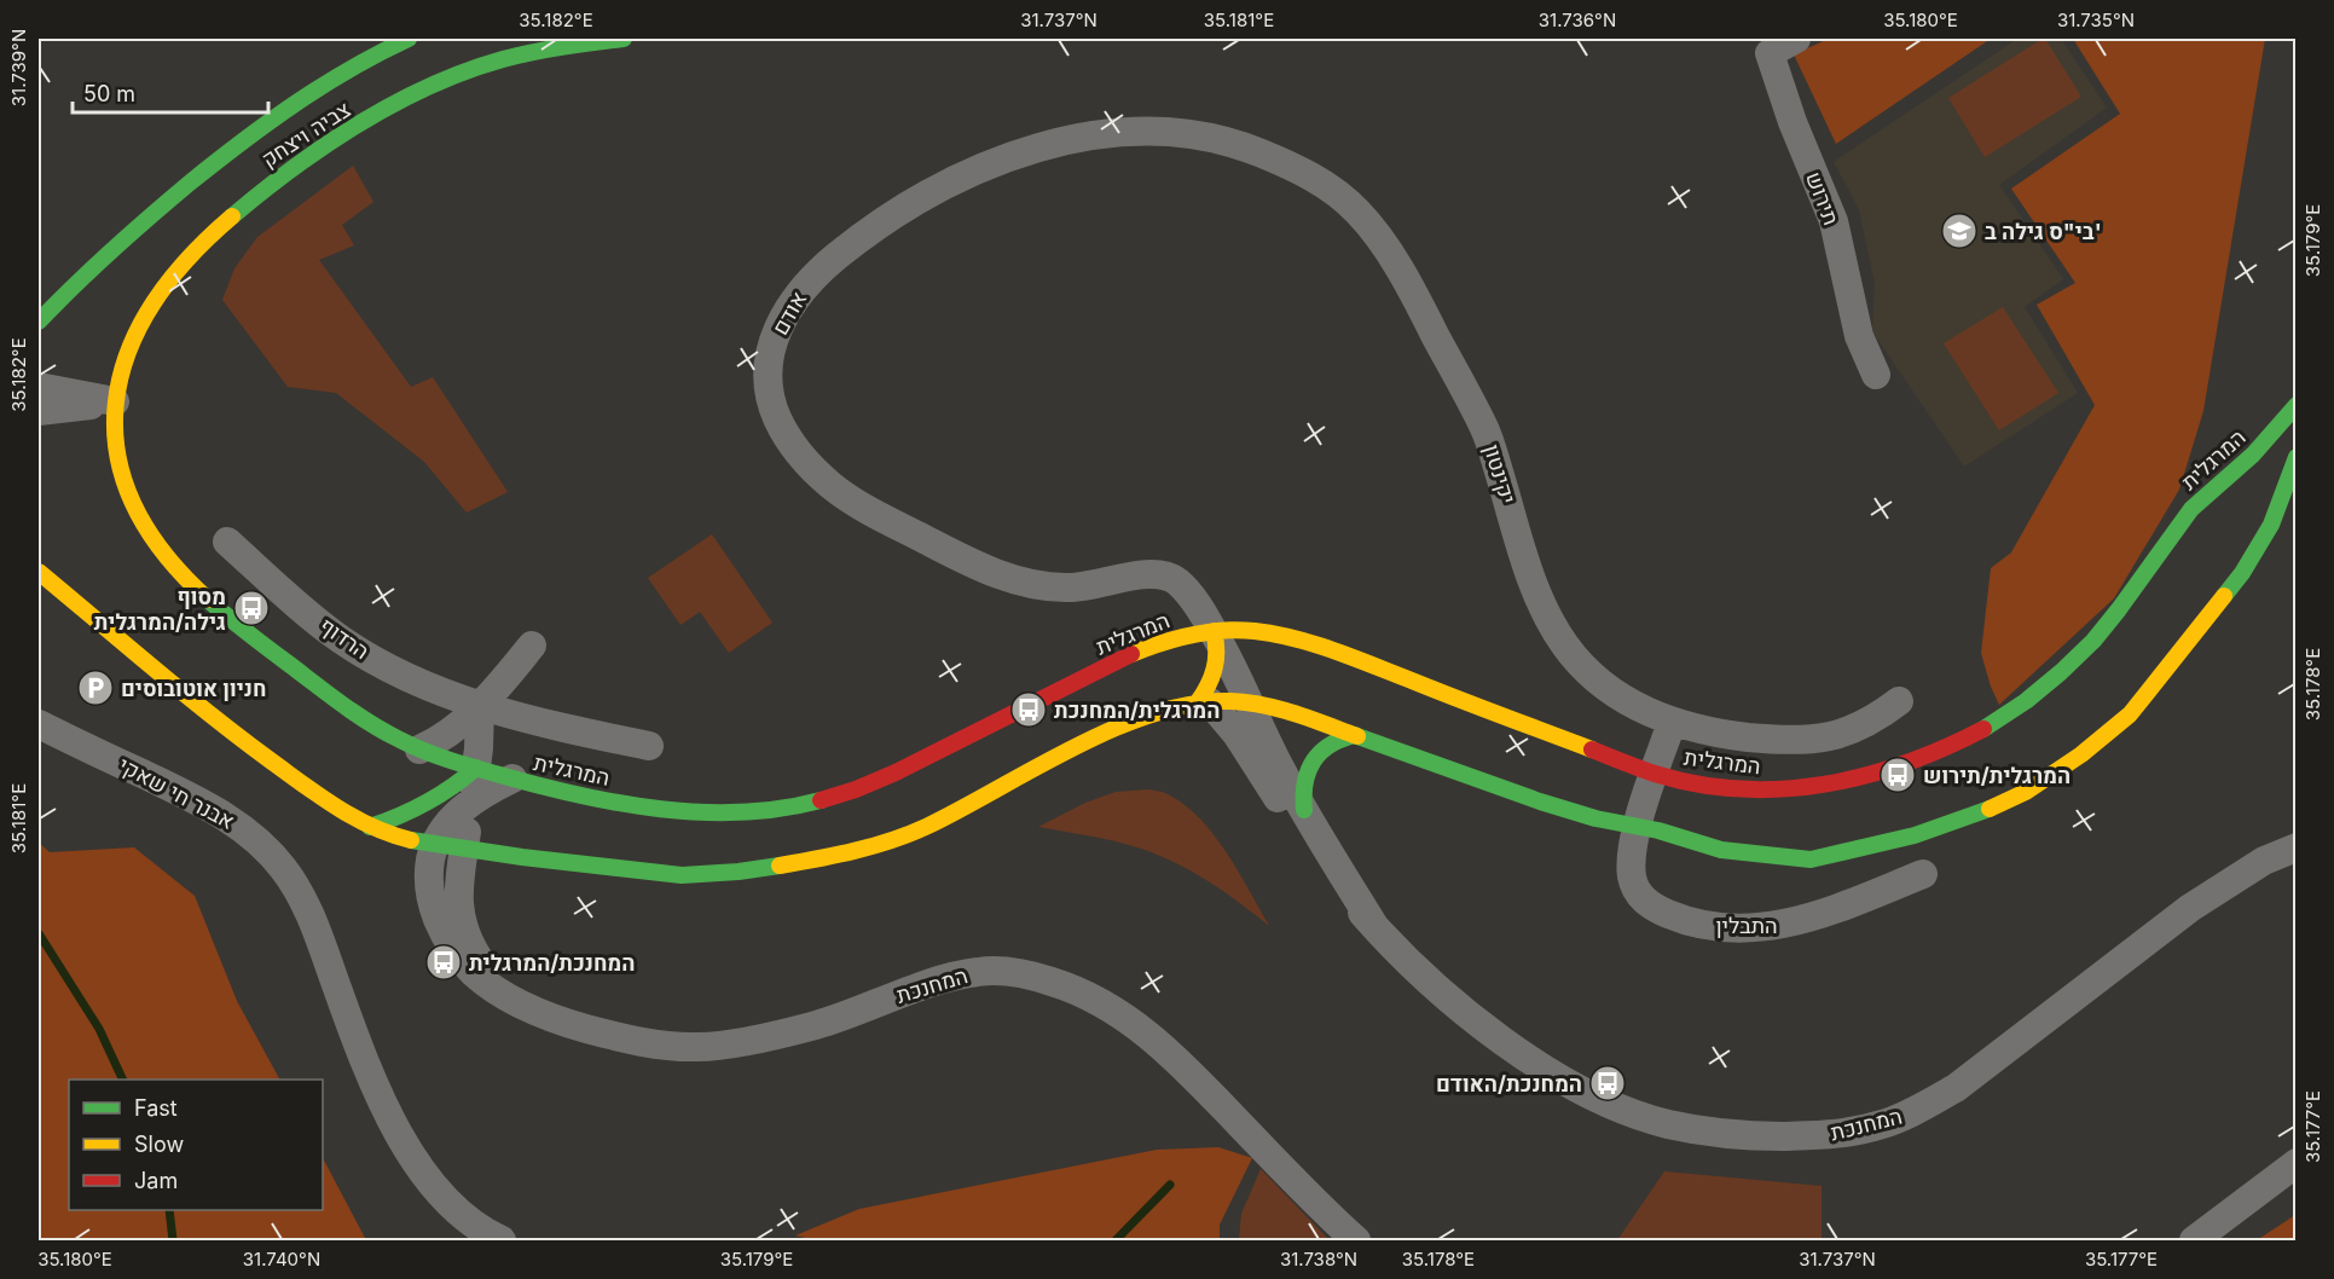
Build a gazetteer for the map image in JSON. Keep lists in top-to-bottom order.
{
  "streets": {
    "street": [
      "צביה ויצחק",
      "תירוש",
      "אודם",
      "המרגלית",
      "יקינטון",
      "הרדוף",
      "אבנר חי שאקי",
      "התבלין",
      "המחנכת"
    ]
  },
  "crossings": [
    ["צביה ויצחק", "המרגלית"],
    ["אודם", "יקינטון"],
    ["המרגלית", "המחנכת"]
  ],
  "places": {
    "school or university": ["בי\"ס גילה ב'"],
    "bus stop": [
      "מסוף גילה/המרגלית",
      "המרגלית/המחנכת",
      "המרגלית/תירוש",
      "המחנכת/המרגלית",
      "המחנכת/האודם"
    ],
    "parking": ["חניון אוטובוסים"]
  },
  "legend": ["Fast", "Slow", "Jam"],
  "scale_bar": "50 m",
  "coordinates": [
    "35.182°E",
    "31.737°N",
    "35.181°E",
    "31.736°N",
    "35.180°E",
    "31.735°N",
    "31.739°N",
    "35.179°E",
    "35.178°E",
    "35.177°E",
    "31.740°N",
    "31.738°N"
  ]
}
